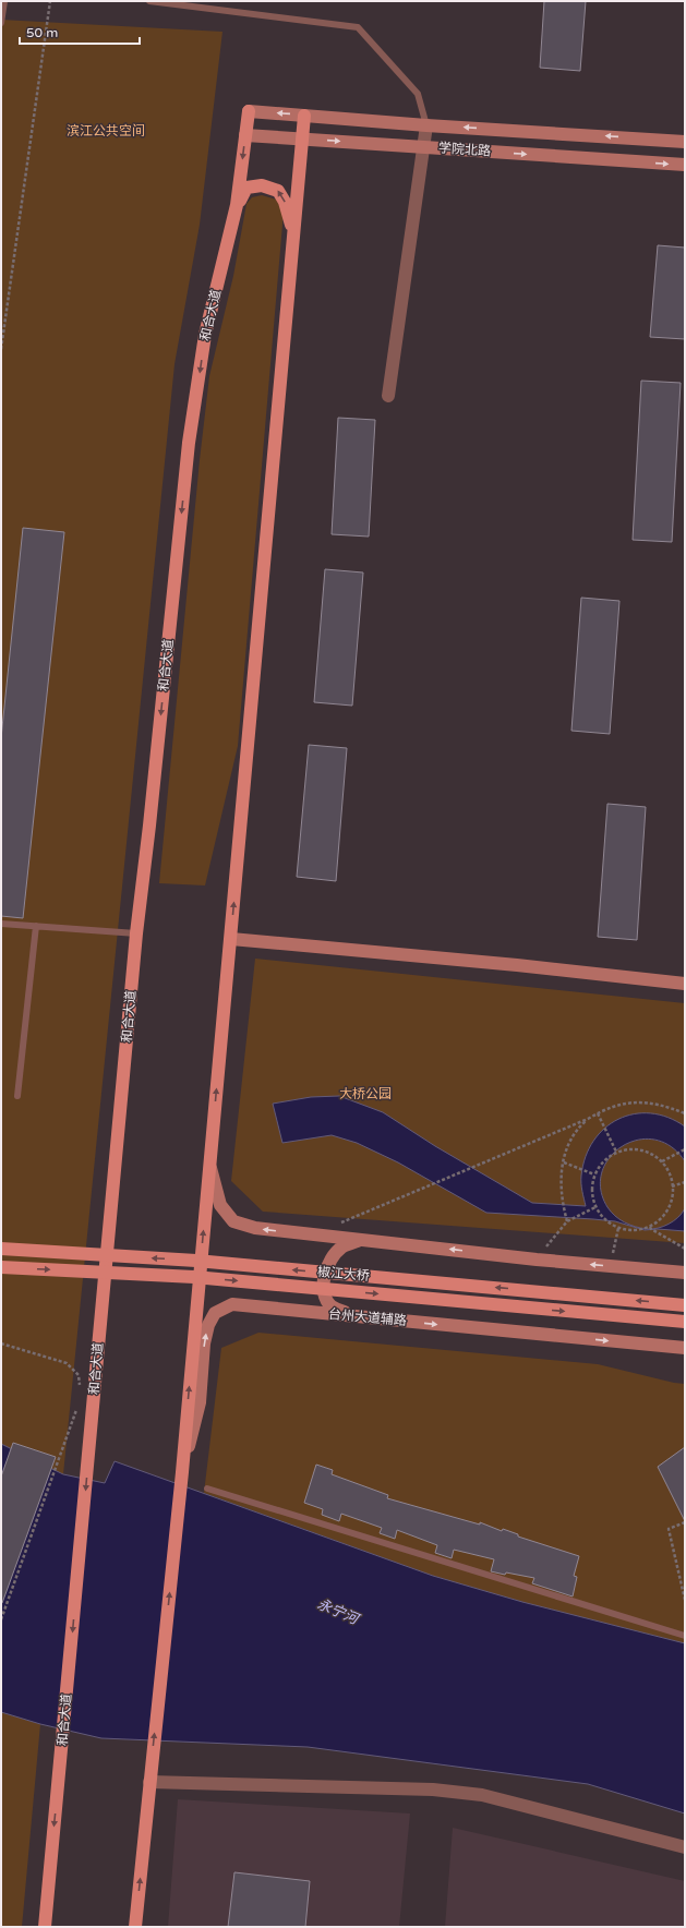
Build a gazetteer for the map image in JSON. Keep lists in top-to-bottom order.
{
  "streets": {
    "main road": [
      "学院北路",
      "和合大道",
      "椒江大桥",
      "台州大道辅路"
    ]
  },
  "crossings": [
    ["学院北路", "和合大道"]
  ],
  "water": ["永宁河"],
  "parks": ["滨江公共空间", "大桥公园"],
  "scale_bar": "50 m"
}
